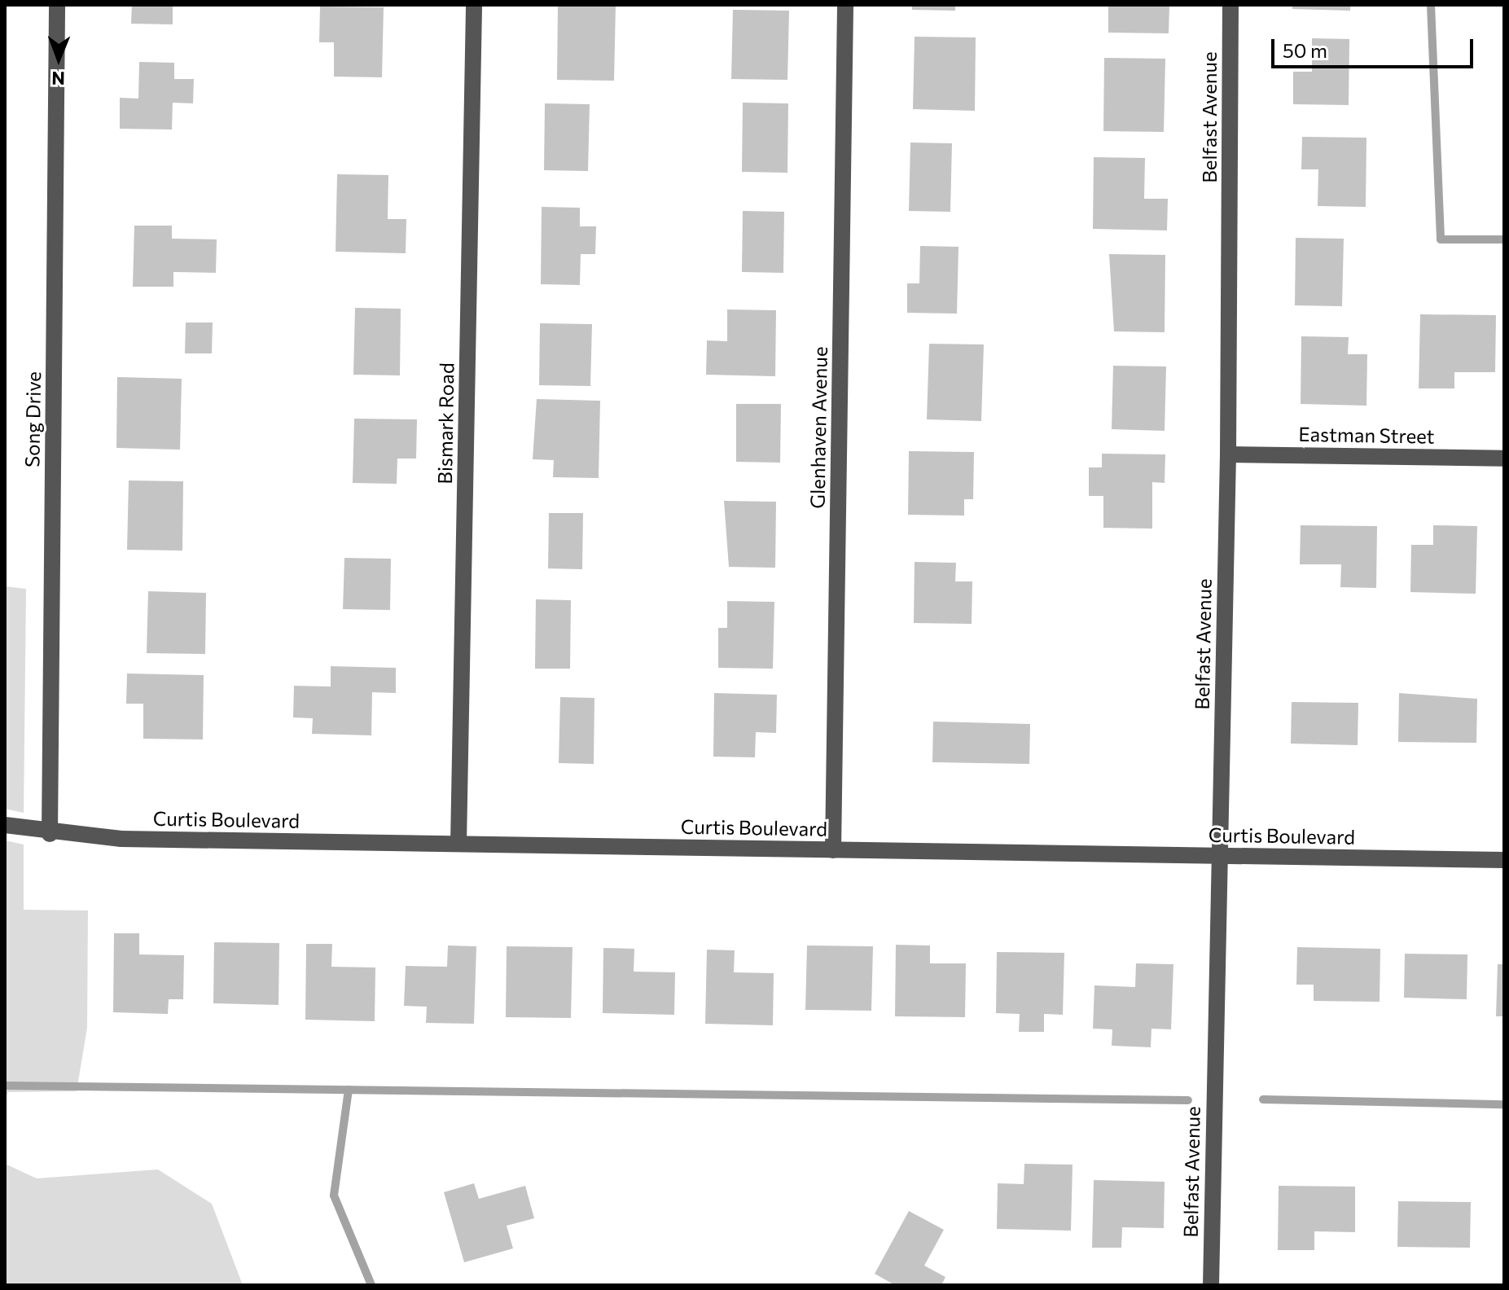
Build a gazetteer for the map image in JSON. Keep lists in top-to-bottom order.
{
  "streets": {
    "street": [
      "Belfast Avenue",
      "Song Drive",
      "Bismark Road",
      "Glenhaven Avenue",
      "Eastman Street",
      "Curtis Boulevard"
    ]
  },
  "crossings": [
    ["Belfast Avenue", "Eastman Street"],
    ["Belfast Avenue", "Curtis Boulevard"],
    ["Song Drive", "Curtis Boulevard"],
    ["Bismark Road", "Curtis Boulevard"],
    ["Glenhaven Avenue", "Curtis Boulevard"]
  ],
  "scale_bar": "50 m",
  "north": "bottom"
}
